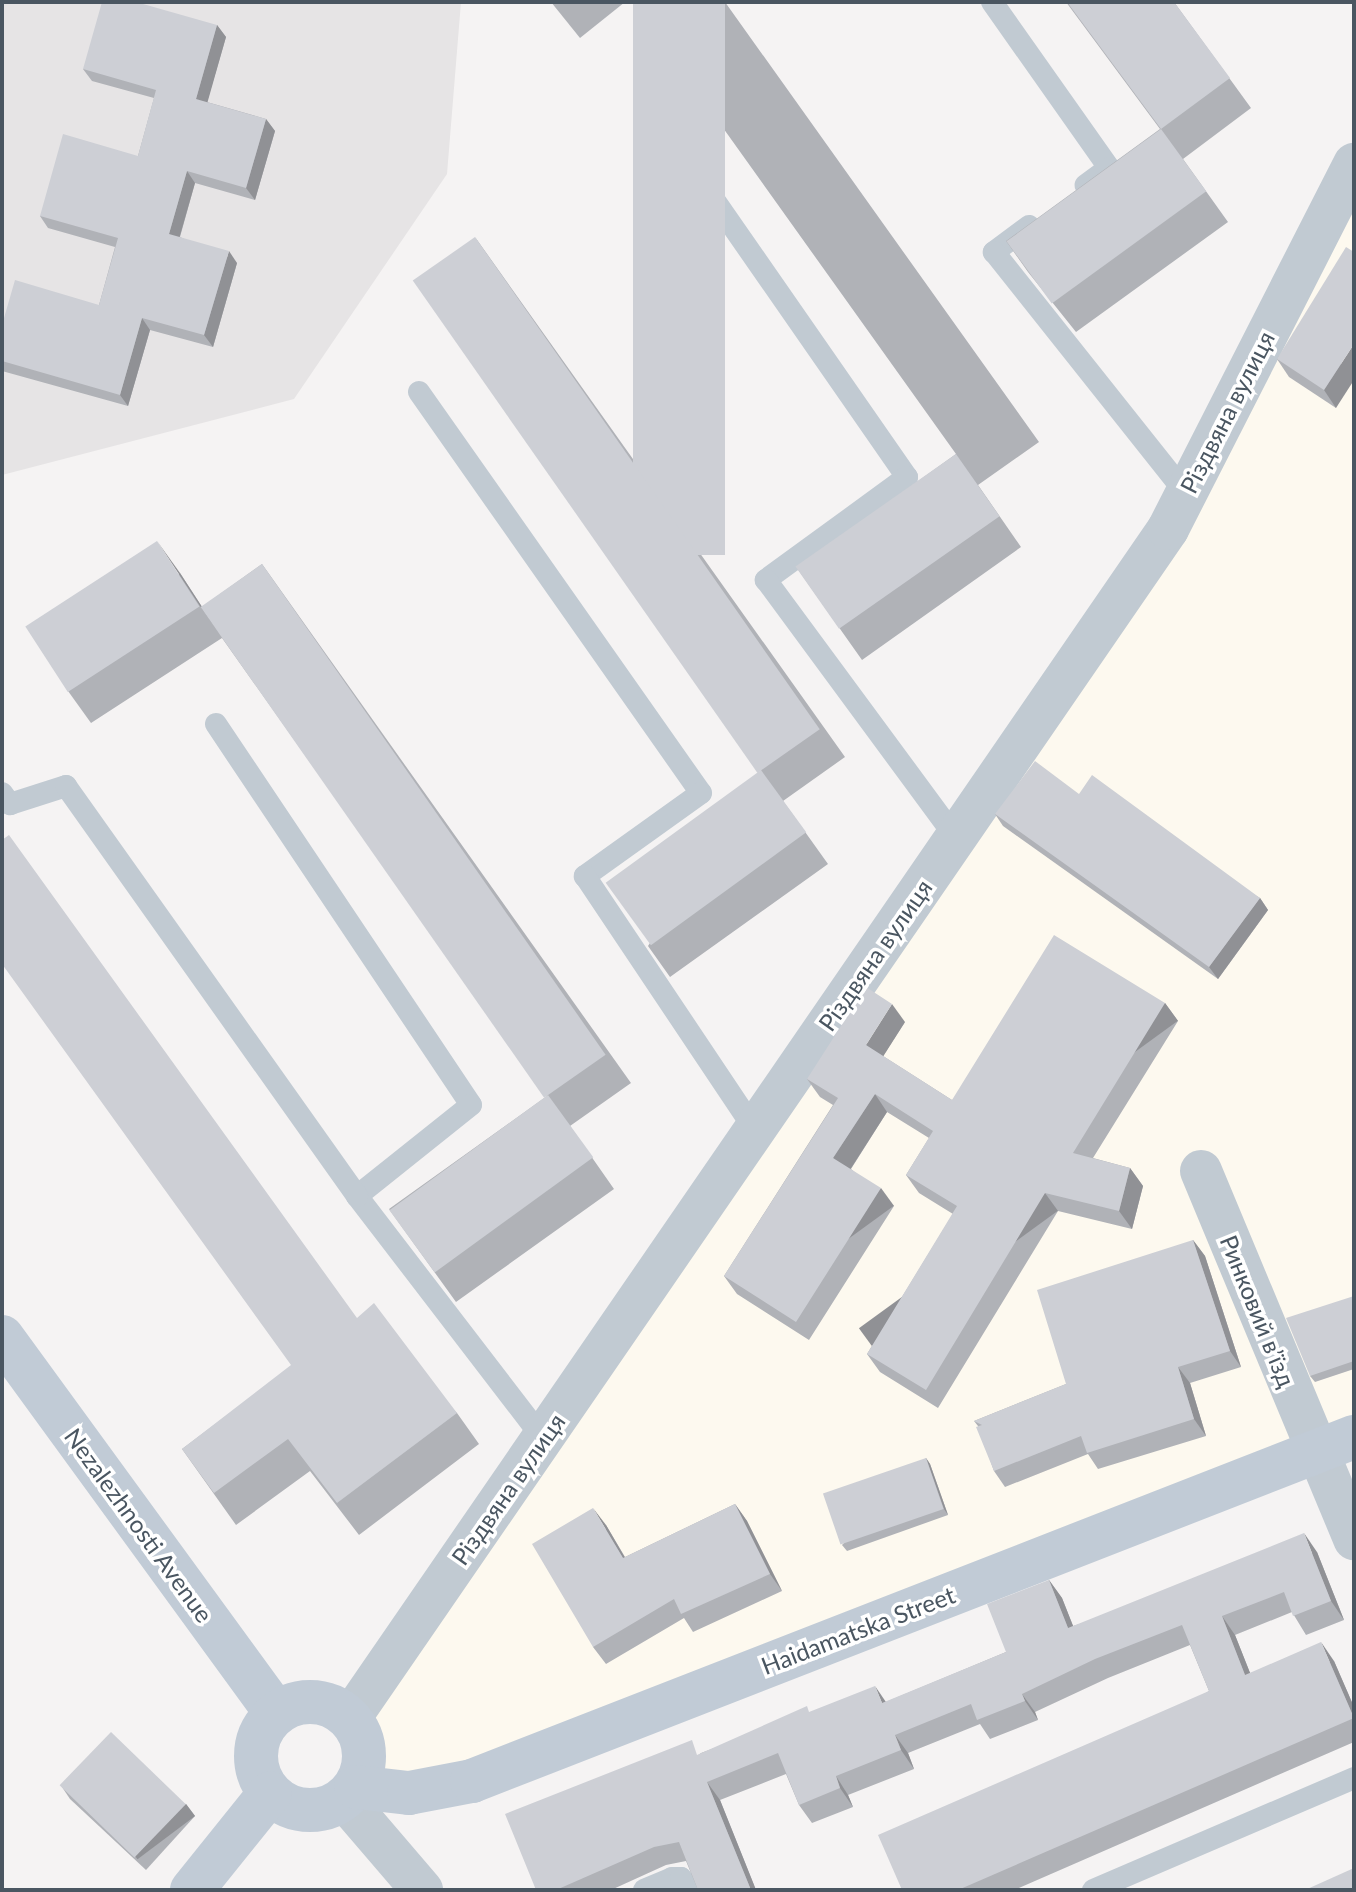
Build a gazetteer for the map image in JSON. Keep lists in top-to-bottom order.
{
  "streets": {
    "street": [
      "Різдвяна вулиця",
      "Ринковий в’їзд",
      "Nezalezhnosti Avenue",
      "Haidamatska Street"
    ]
  },
  "crossings": [
    ["Різдвяна вулиця", "Nezalezhnosti Avenue"],
    ["Різдвяна вулиця", "Haidamatska Street"],
    ["Ринковий в’їзд", "Haidamatska Street"],
    ["Nezalezhnosti Avenue", "Haidamatska Street"]
  ]
}
